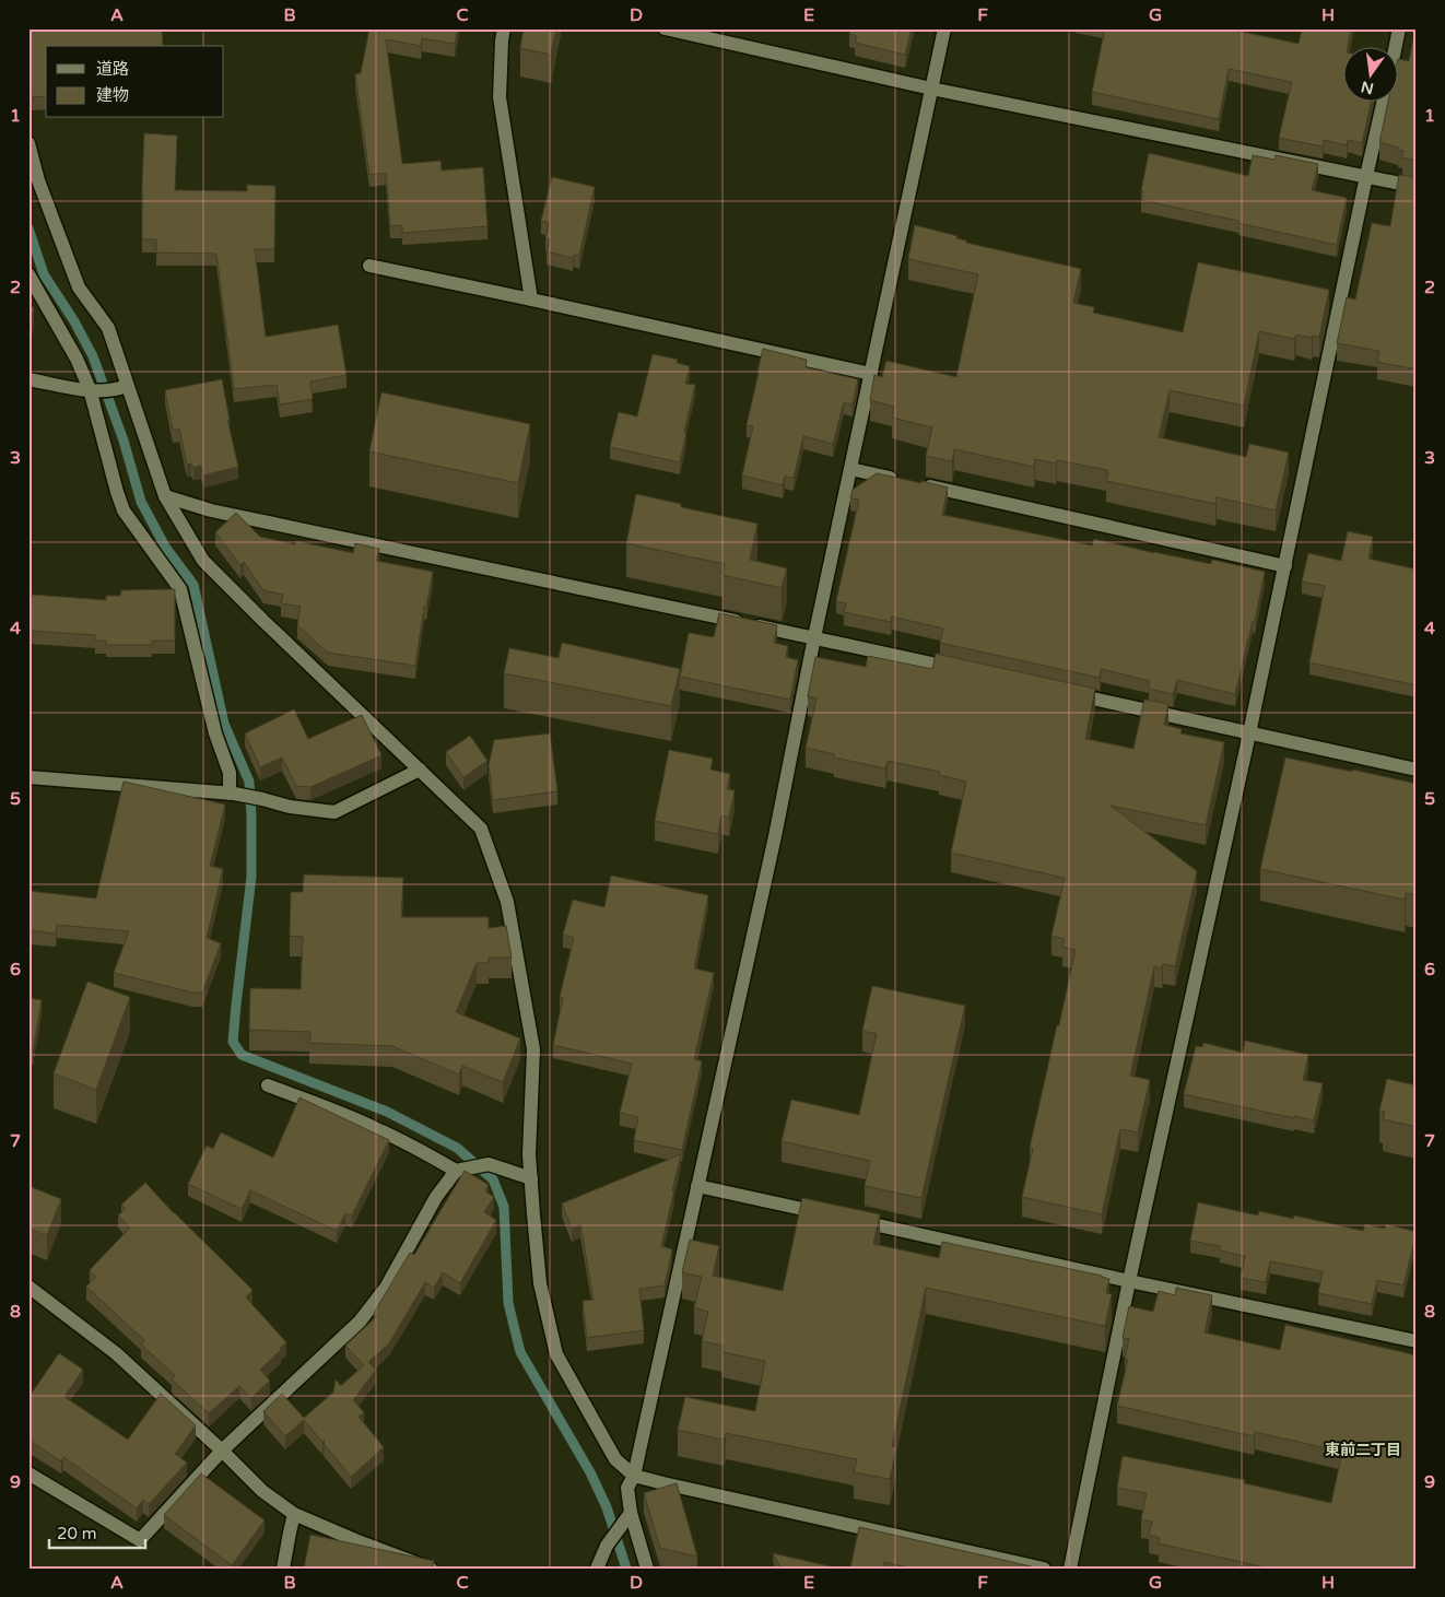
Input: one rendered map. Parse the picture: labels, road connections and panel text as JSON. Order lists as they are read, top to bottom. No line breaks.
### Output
{"districts":["東前二丁目"],"legend":["道路","建物"],"scale_bar":"20 m","north":"bottom","grid":{"columns":["A","B","C","D","E","F","G","H"],"rows":["1","2","3","4","5","6","7","8","9"]}}
